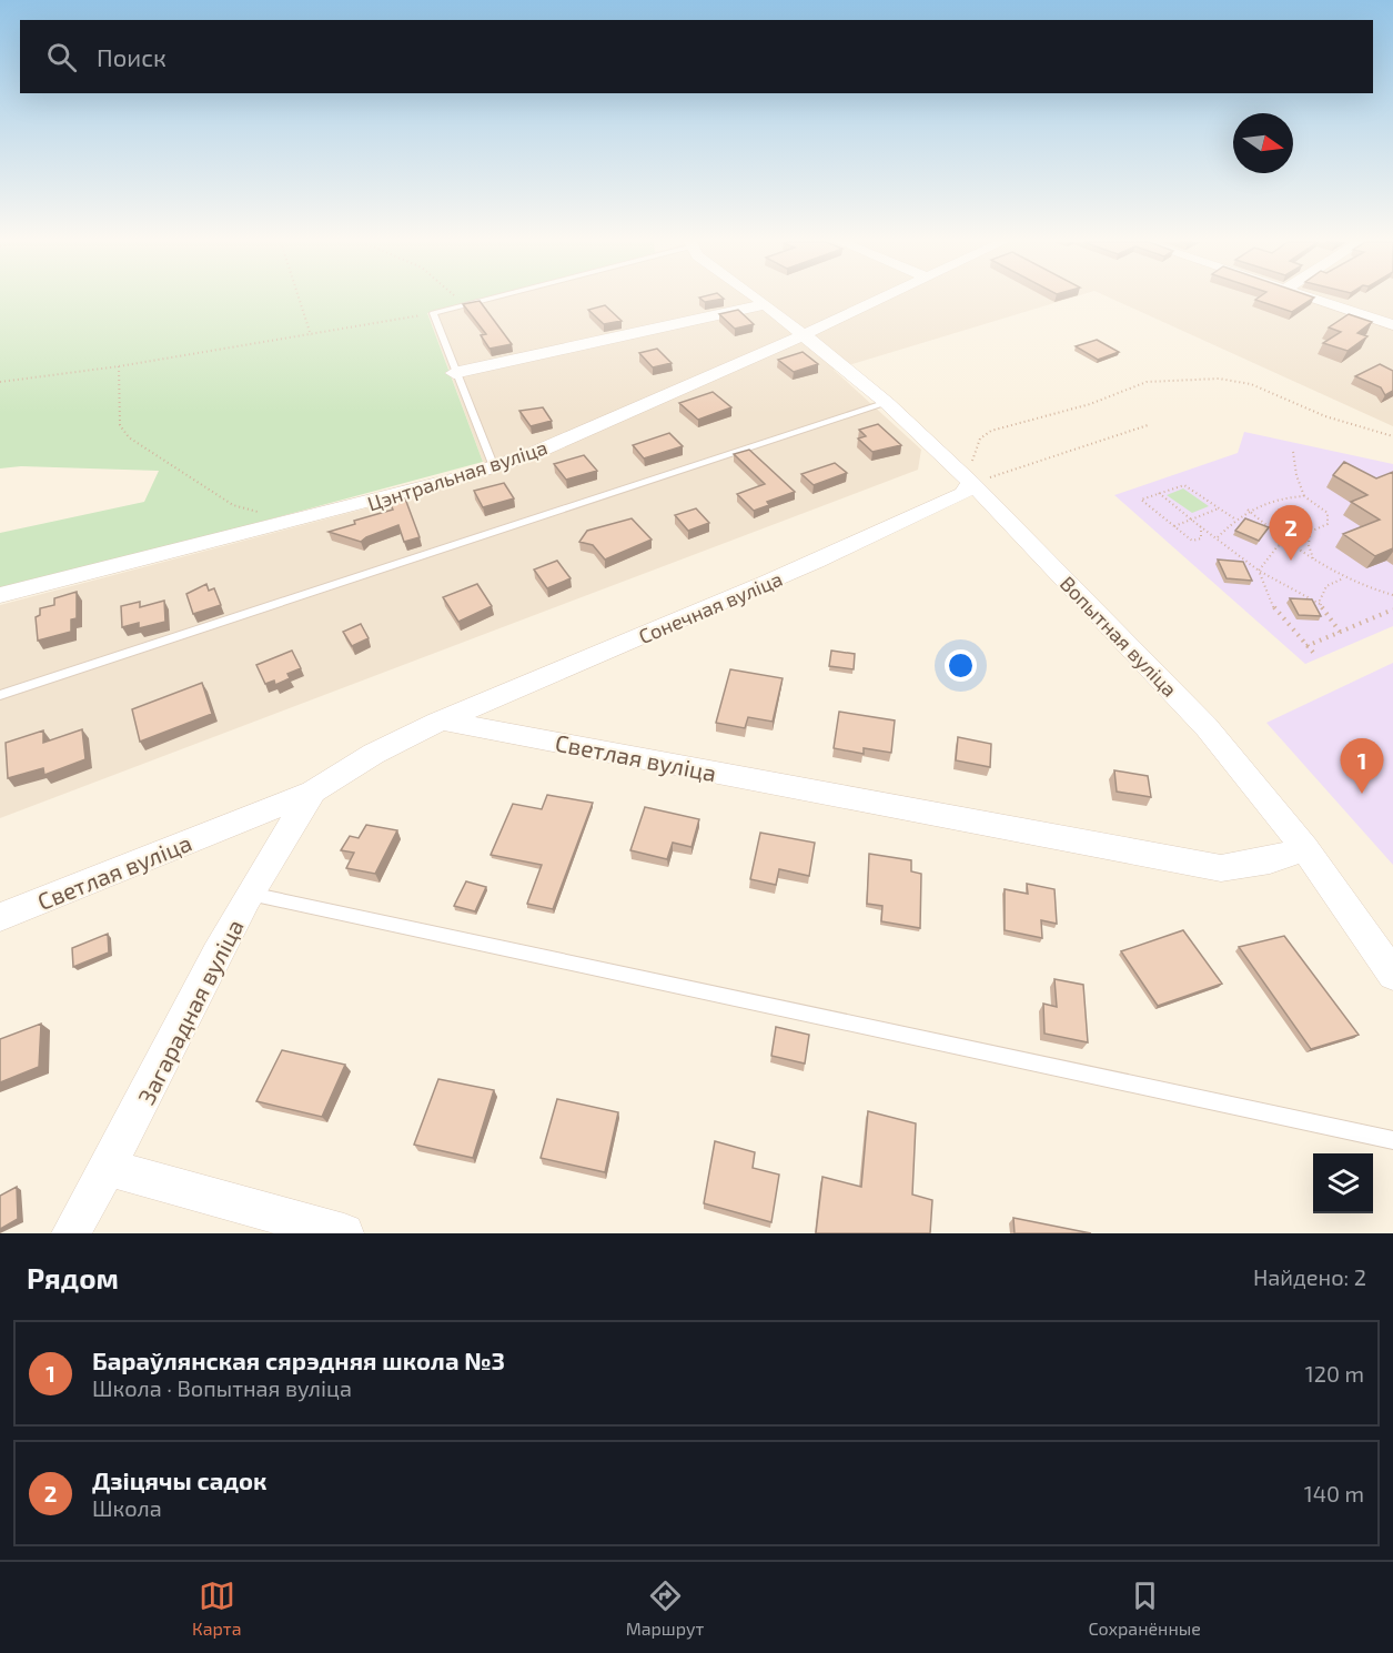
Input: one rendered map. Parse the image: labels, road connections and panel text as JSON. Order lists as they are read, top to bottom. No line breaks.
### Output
{"streets":{"street":["Цэнтральная вуліца","Сонечная вуліца","Вопытная вуліца","Светлая вуліца","Загарадная вуліца"]},"crossings":[["Цэнтральная вуліца","Вопытная вуліца"],["Сонечная вуліца","Вопытная вуліца"],["Сонечная вуліца","Светлая вуліца"],["Вопытная вуліца","Светлая вуліца"],["Светлая вуліца","Загарадная вуліца"]],"north":"right","page":{"search":"Поиск","pins":["2","1"],"heading":["Рядом","Найдено: 2"],"list":[{"mark":"1","name":"Бараўлянская сярэдняя школа №3","note":"Школа · Вопытная вуліца","value":"120 m"},{"mark":"2","name":"Дзіцячы садок","note":"Школа","value":"140 m"}],"nav":["Карта","Маршрут","Сохранённые"]}}
